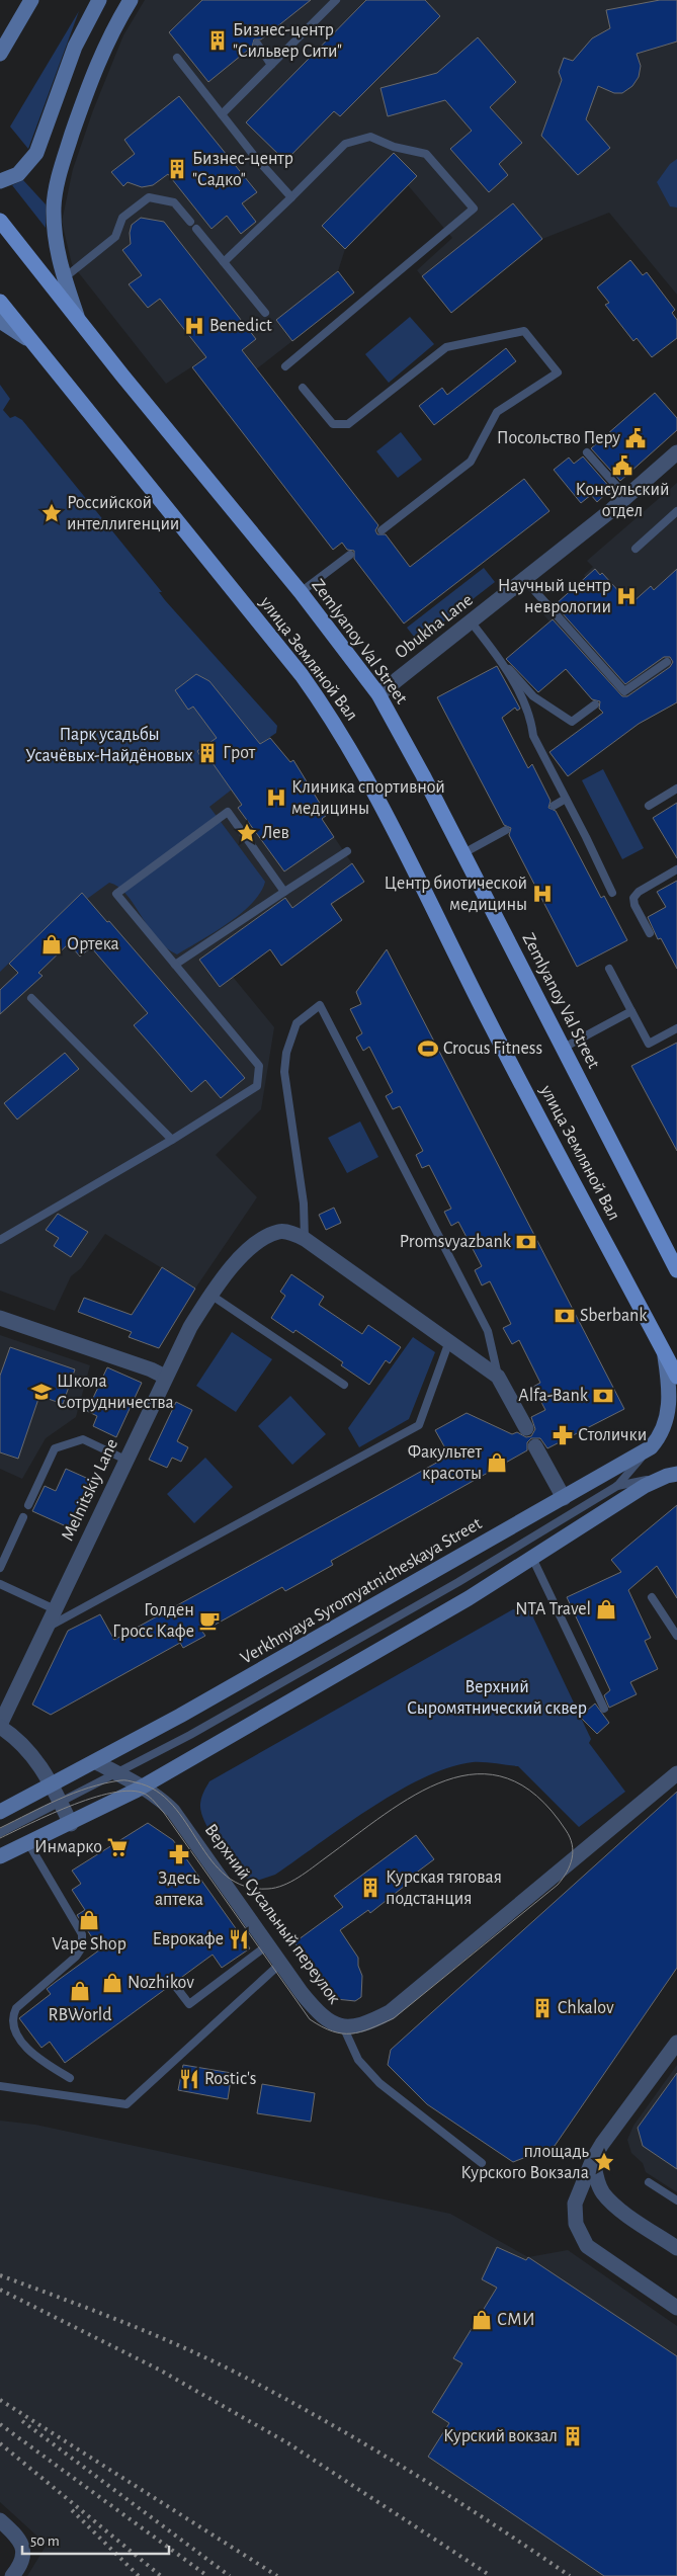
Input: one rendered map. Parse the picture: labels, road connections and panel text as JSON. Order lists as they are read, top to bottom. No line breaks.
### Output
{"streets":{"main road":["Zemlyanoy Val Street","улица Земляной Вал","Verkhnyaya Syromyatnicheskaya Street"],"street":["Obukha Lane","Melnitskiy Lane","Верхний Сусальный переулок"]},"crossings":[["Obukha Lane","Zemlyanoy Val Street"],["улица Земляной Вал","Verkhnyaya Syromyatnicheskaya Street"],["Verkhnyaya Syromyatnicheskaya Street","Верхний Сусальный переулок"]],"parks":["Парк усадьбы Усачёвых-Найдёновых","Верхний Сыромятнический сквер"],"places":{"building":["Бизнес-центр \"Сильвер Сити\"","Бизнес-центр \"Садко\"","Грот","Курская тяговая подстанция","Chkalov","Курский вокзал"],"hospital":["Benedict","Научный центр неврологии","Клиника спортивной медицины","Центр биотической медицины"],"public building":["Посольство Перу","Консульский отдел"],"place":["Российской интеллигенции","Лев","площадь Курского Вокзала"],"shop":["Ортека","Факультет красоты","NTA Travel","Vape Shop","Nozhikov","RBWorld","СМИ"],"sports":["Crocus Fitness"],"bank":["Promsvyazbank","Sberbank","Alfa-Bank"],"school or university":["Школа Сотрудничества"],"pharmacy":["Столички","Здесь аптека"],"cafe":["Голден Гросс Кафе"],"supermarket":["Инмарко"],"restaurant":["Еврокафе","Rostic's"]},"scale_bar":"50 m"}
